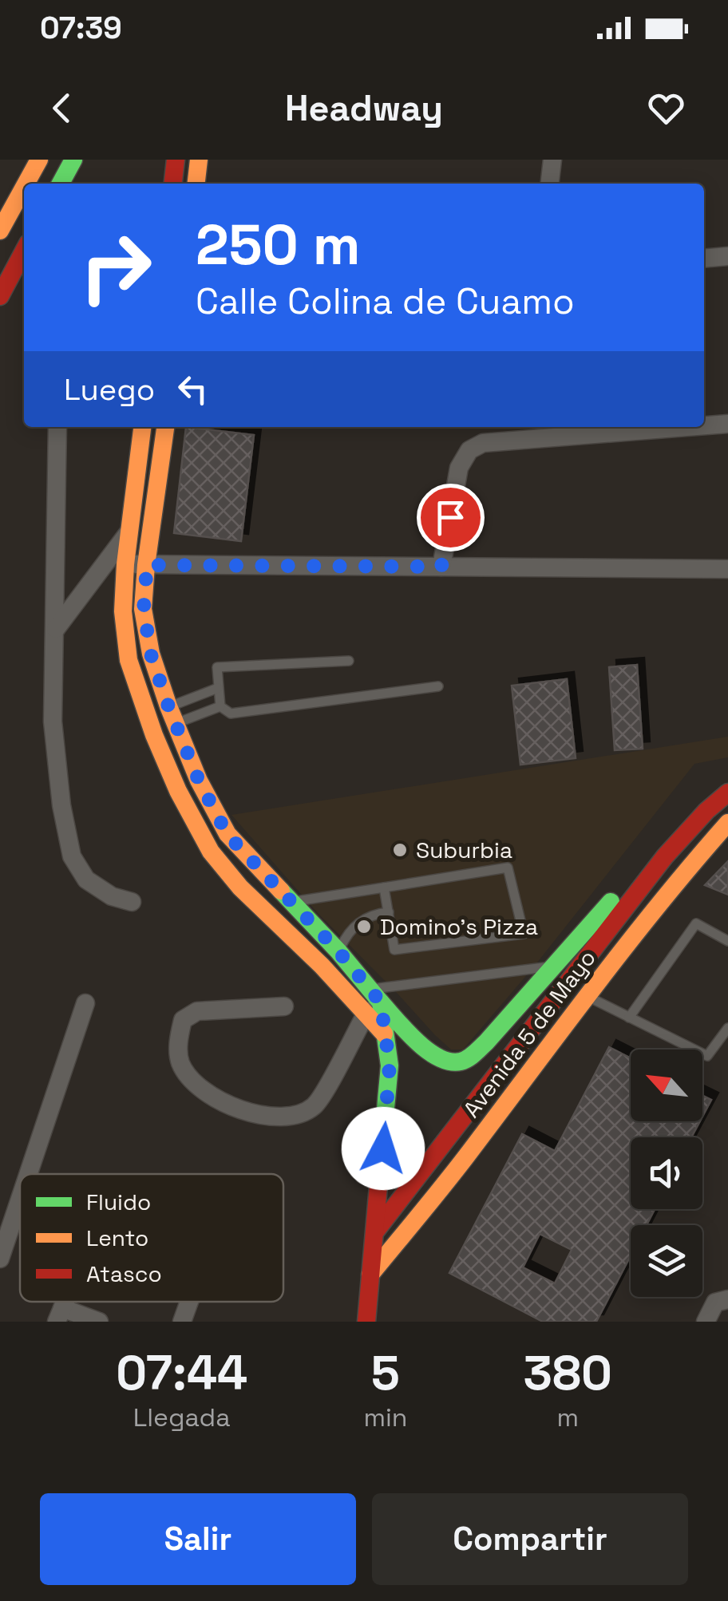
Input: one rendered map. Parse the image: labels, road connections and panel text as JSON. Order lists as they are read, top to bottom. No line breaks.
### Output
{"streets":{"main road":["Avenida 5 de Mayo"]},"places":["Suburbia","Domino's Pizza"],"legend":["Fluido","Lento","Atasco"],"north":"top left","page":{"status":"07:39","header":"Headway","turn":["250 m","Calle Colina de Cuamo"],"then":"Luego","eta":["07:44","Llegada","5","min","380","m"],"buttons":["Salir","Compartir"]}}
